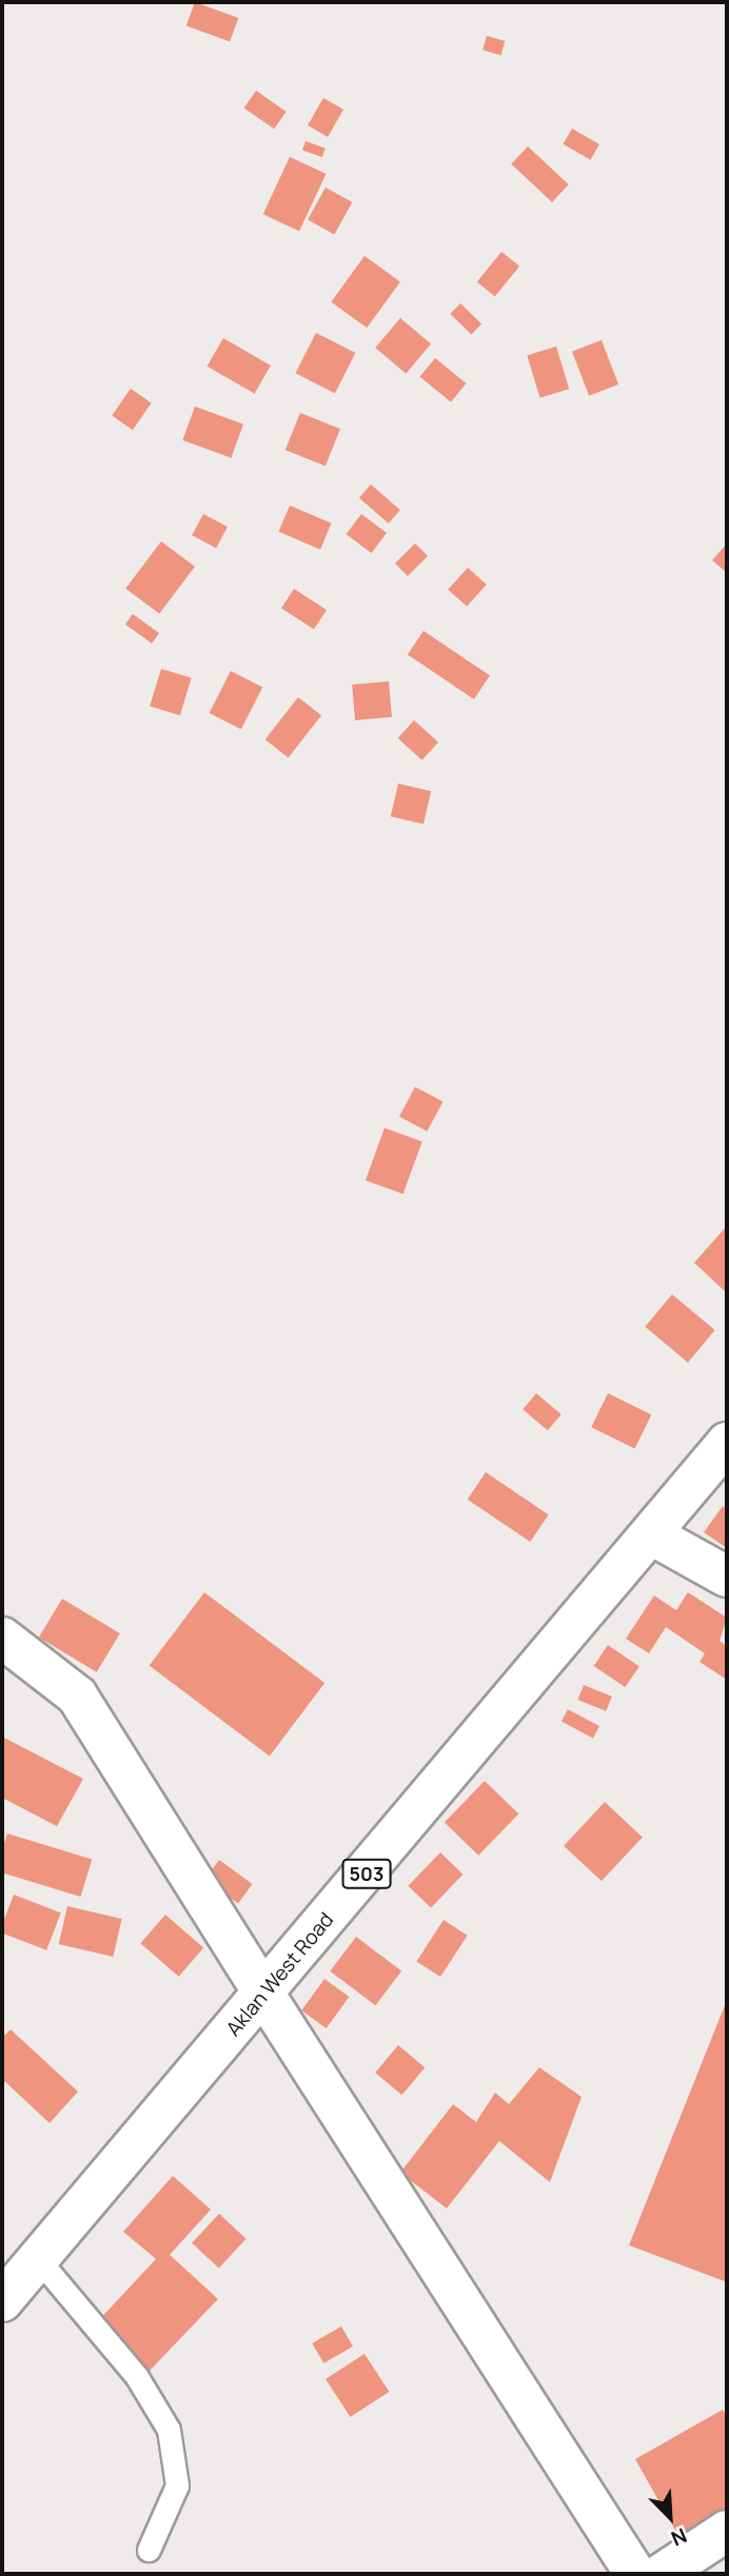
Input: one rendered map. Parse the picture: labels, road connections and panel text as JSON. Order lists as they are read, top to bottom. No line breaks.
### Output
{"streets":{"street":["503","Aklan West Road"]},"north":"bottom right"}
